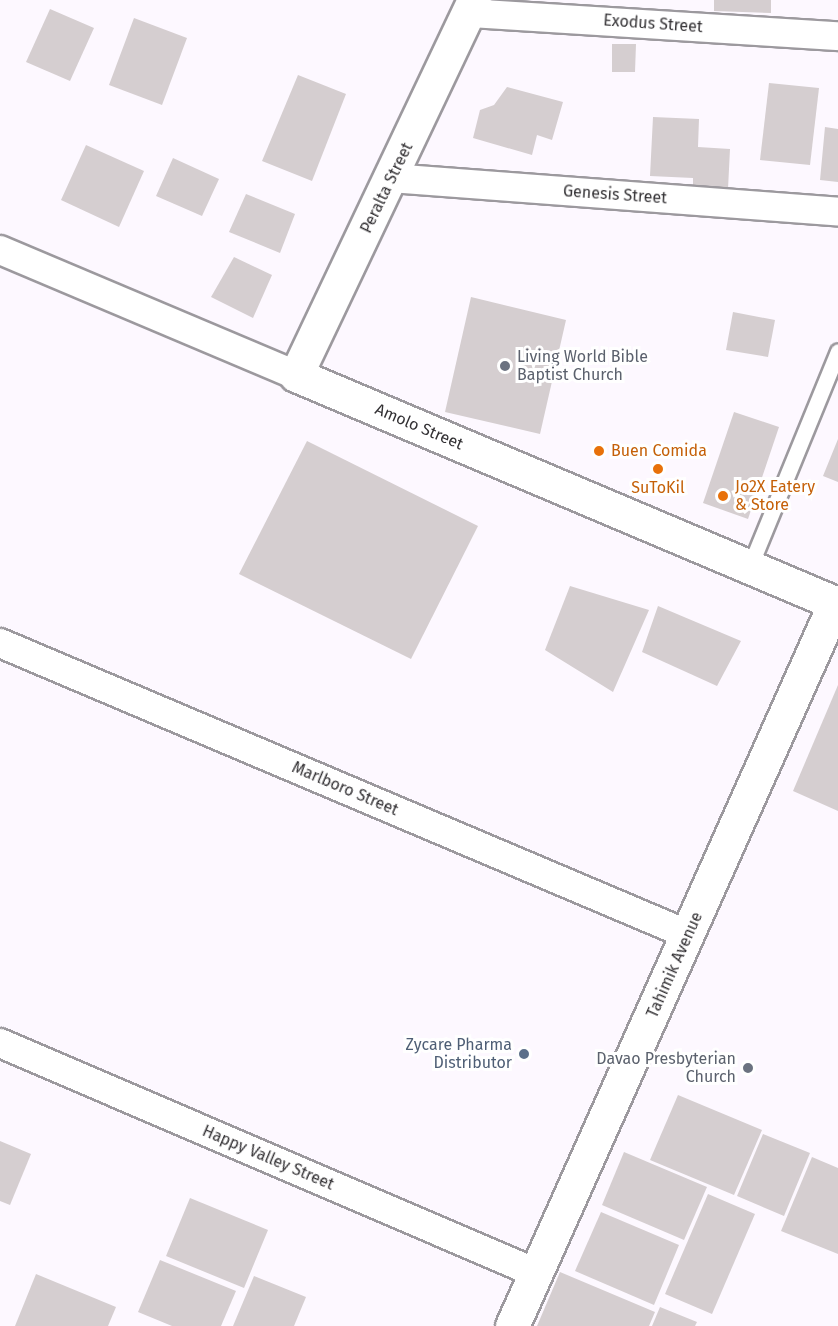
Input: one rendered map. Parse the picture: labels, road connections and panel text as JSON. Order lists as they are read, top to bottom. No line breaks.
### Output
{"streets":{"street":["Exodus Street","Peralta Street","Genesis Street","Amolo Street","Marlboro Street","Tahimik Avenue","Happy Valley Street"]},"crossings":[["Exodus Street","Peralta Street"],["Peralta Street","Genesis Street"],["Peralta Street","Amolo Street"],["Amolo Street","Tahimik Avenue"],["Marlboro Street","Tahimik Avenue"],["Tahimik Avenue","Happy Valley Street"]],"places":["Living World Bible Baptist Church","Buen Comida","SuToKil","Jo2X Eatery & Store","Zycare Pharma Distributor","Davao Presbyterian Church"]}
